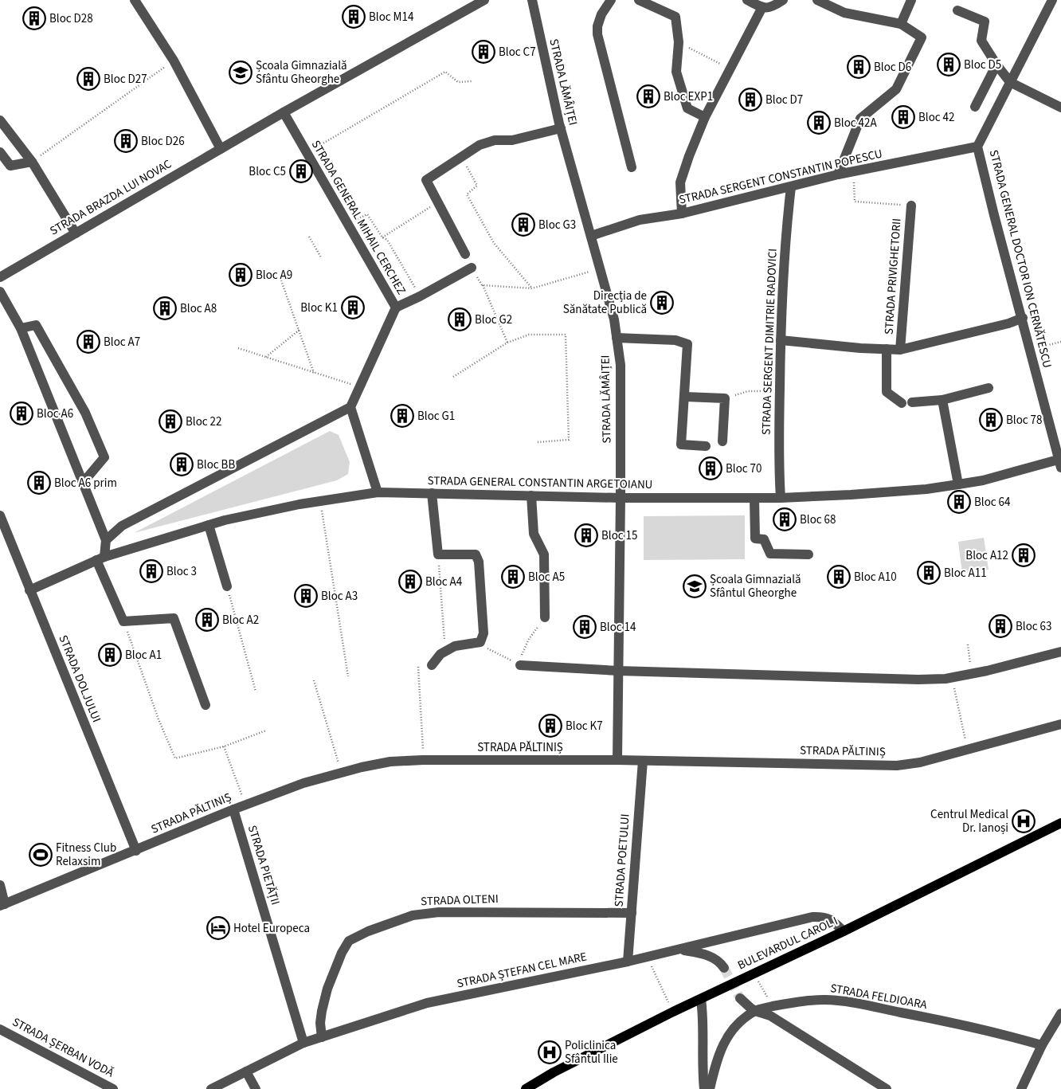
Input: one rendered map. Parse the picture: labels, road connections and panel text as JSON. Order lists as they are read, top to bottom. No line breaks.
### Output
{"streets":{"main road":["BULEVARDUL CAROL I"],"street":["STRADA LĂMÂIȚEI","STRADA SERGENT CONSTANTIN POPESCU","STRADA BRAZDA LUI NOVAC","STRADA GENERAL MIHAIL CERCHEZ","STRADA GENERAL DOCTOR ION CERNĂTESCU","STRADA PRIVIGHETORII","STRADA SERGENT DIMITRIE RADOVICI","STRADA GENERAL CONSTANTIN ARGETOIANU","STRADA DOLJULUI","STRADA PĂLTINIȘ","STRADA POETULUI","STRADA PIETĂȚII","STRADA OLTENI","STRADA ȘTEFAN CEL MARE","STRADA FELDIOARA","STRADA ȘERBAN VODĂ"]},"crossings":[["STRADA LĂMÂIȚEI","STRADA SERGENT CONSTANTIN POPESCU"],["STRADA LĂMÂIȚEI","STRADA GENERAL CONSTANTIN ARGETOIANU"],["STRADA LĂMÂIȚEI","STRADA PĂLTINIȘ"],["STRADA SERGENT CONSTANTIN POPESCU","STRADA GENERAL DOCTOR ION CERNĂTESCU"],["STRADA SERGENT CONSTANTIN POPESCU","STRADA SERGENT DIMITRIE RADOVICI"],["STRADA BRAZDA LUI NOVAC","STRADA GENERAL MIHAIL CERCHEZ"],["STRADA GENERAL DOCTOR ION CERNĂTESCU","STRADA PRIVIGHETORII"],["STRADA GENERAL DOCTOR ION CERNĂTESCU","STRADA GENERAL CONSTANTIN ARGETOIANU"],["STRADA PRIVIGHETORII","STRADA SERGENT DIMITRIE RADOVICI"],["STRADA SERGENT DIMITRIE RADOVICI","STRADA GENERAL CONSTANTIN ARGETOIANU"],["STRADA GENERAL CONSTANTIN ARGETOIANU","STRADA DOLJULUI"],["STRADA DOLJULUI","STRADA PĂLTINIȘ"],["STRADA PĂLTINIȘ","STRADA POETULUI"],["STRADA PĂLTINIȘ","STRADA PIETĂȚII"],["STRADA POETULUI","STRADA OLTENI"],["STRADA POETULUI","STRADA ȘTEFAN CEL MARE"],["STRADA PIETĂȚII","STRADA ȘTEFAN CEL MARE"],["STRADA OLTENI","STRADA ȘTEFAN CEL MARE"],["BULEVARDUL CAROL I","STRADA ȘTEFAN CEL MARE"]],"places":{"building":["Bloc M14","Bloc D28","Bloc C7","Bloc D5","Bloc D6","Bloc D27","Bloc EXP1","Bloc D7","Bloc 42","Bloc 42A","Bloc D26","Bloc C5","Bloc G3","Bloc A9","Direcția de Sănătate Publică","Bloc K1","Bloc A8","Bloc G2","Bloc A7","Bloc A6","Bloc G1","Bloc 78","Bloc 22","Bloc BB","Bloc 70","Bloc A6 prim","Bloc 64","Bloc 68","Bloc 15","Bloc A12","Bloc 3","Bloc A11","Bloc A5","Bloc A10","Bloc A4","Bloc A3","Bloc A2","Bloc 63","Bloc 14","Bloc A1","Bloc K7"],"school or university":["Școala Gimnazială Sfântu Gheorghe","Școala Gimnazială Sfântul Gheorghe"],"hospital":["Centrul Medical Dr. Ianoși","Policlinica Sfântul Ilie"],"sports":["Fitness Club Relaxsim"],"hotel":["Hotel Europeca"]}}
